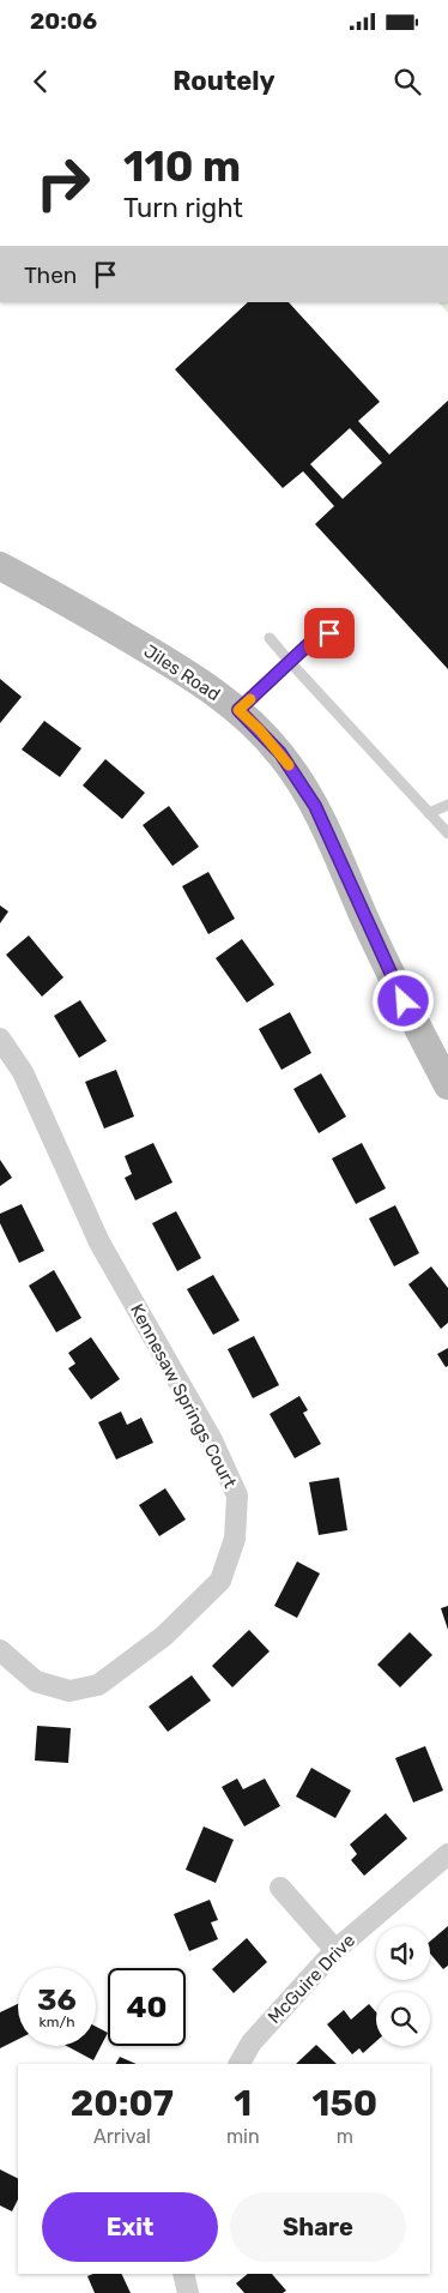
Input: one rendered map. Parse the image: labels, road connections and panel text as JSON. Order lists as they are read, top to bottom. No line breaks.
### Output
{"streets":{"street":["Jiles Road","Kennesaw Springs Court","McGuire Drive"]},"page":{"status":"20:06","header":"Routely","turn":["110 m","Turn right"],"then":"Then","speed":"36 km/h","limit":"40","eta":["20:07","Arrival","1","min","150","m"],"buttons":["Exit","Share"]}}
